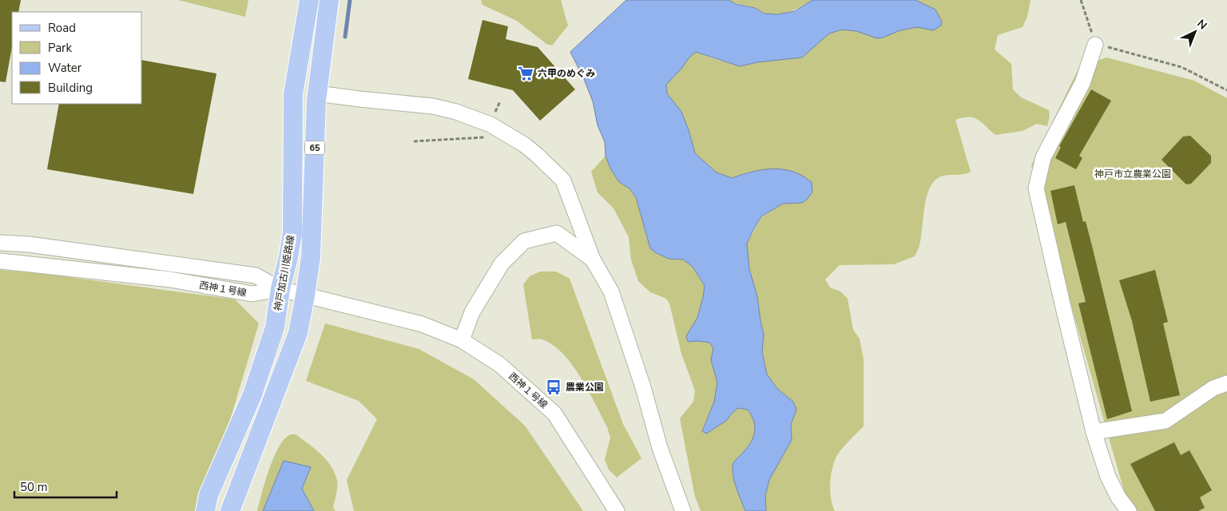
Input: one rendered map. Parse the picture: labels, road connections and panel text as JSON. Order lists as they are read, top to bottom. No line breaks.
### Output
{"streets":{"main road":["65","神戸加古川姫路線"],"street":["西神１号線"]},"crossings":[["神戸加古川姫路線","西神１号線"]],"parks":["神戸市立農業公園"],"places":{"supermarket":["六甲のめぐみ"],"bus stop":["農業公園"]},"legend":["Road","Park","Water","Building"],"scale_bar":"50 m","north":"top right"}
